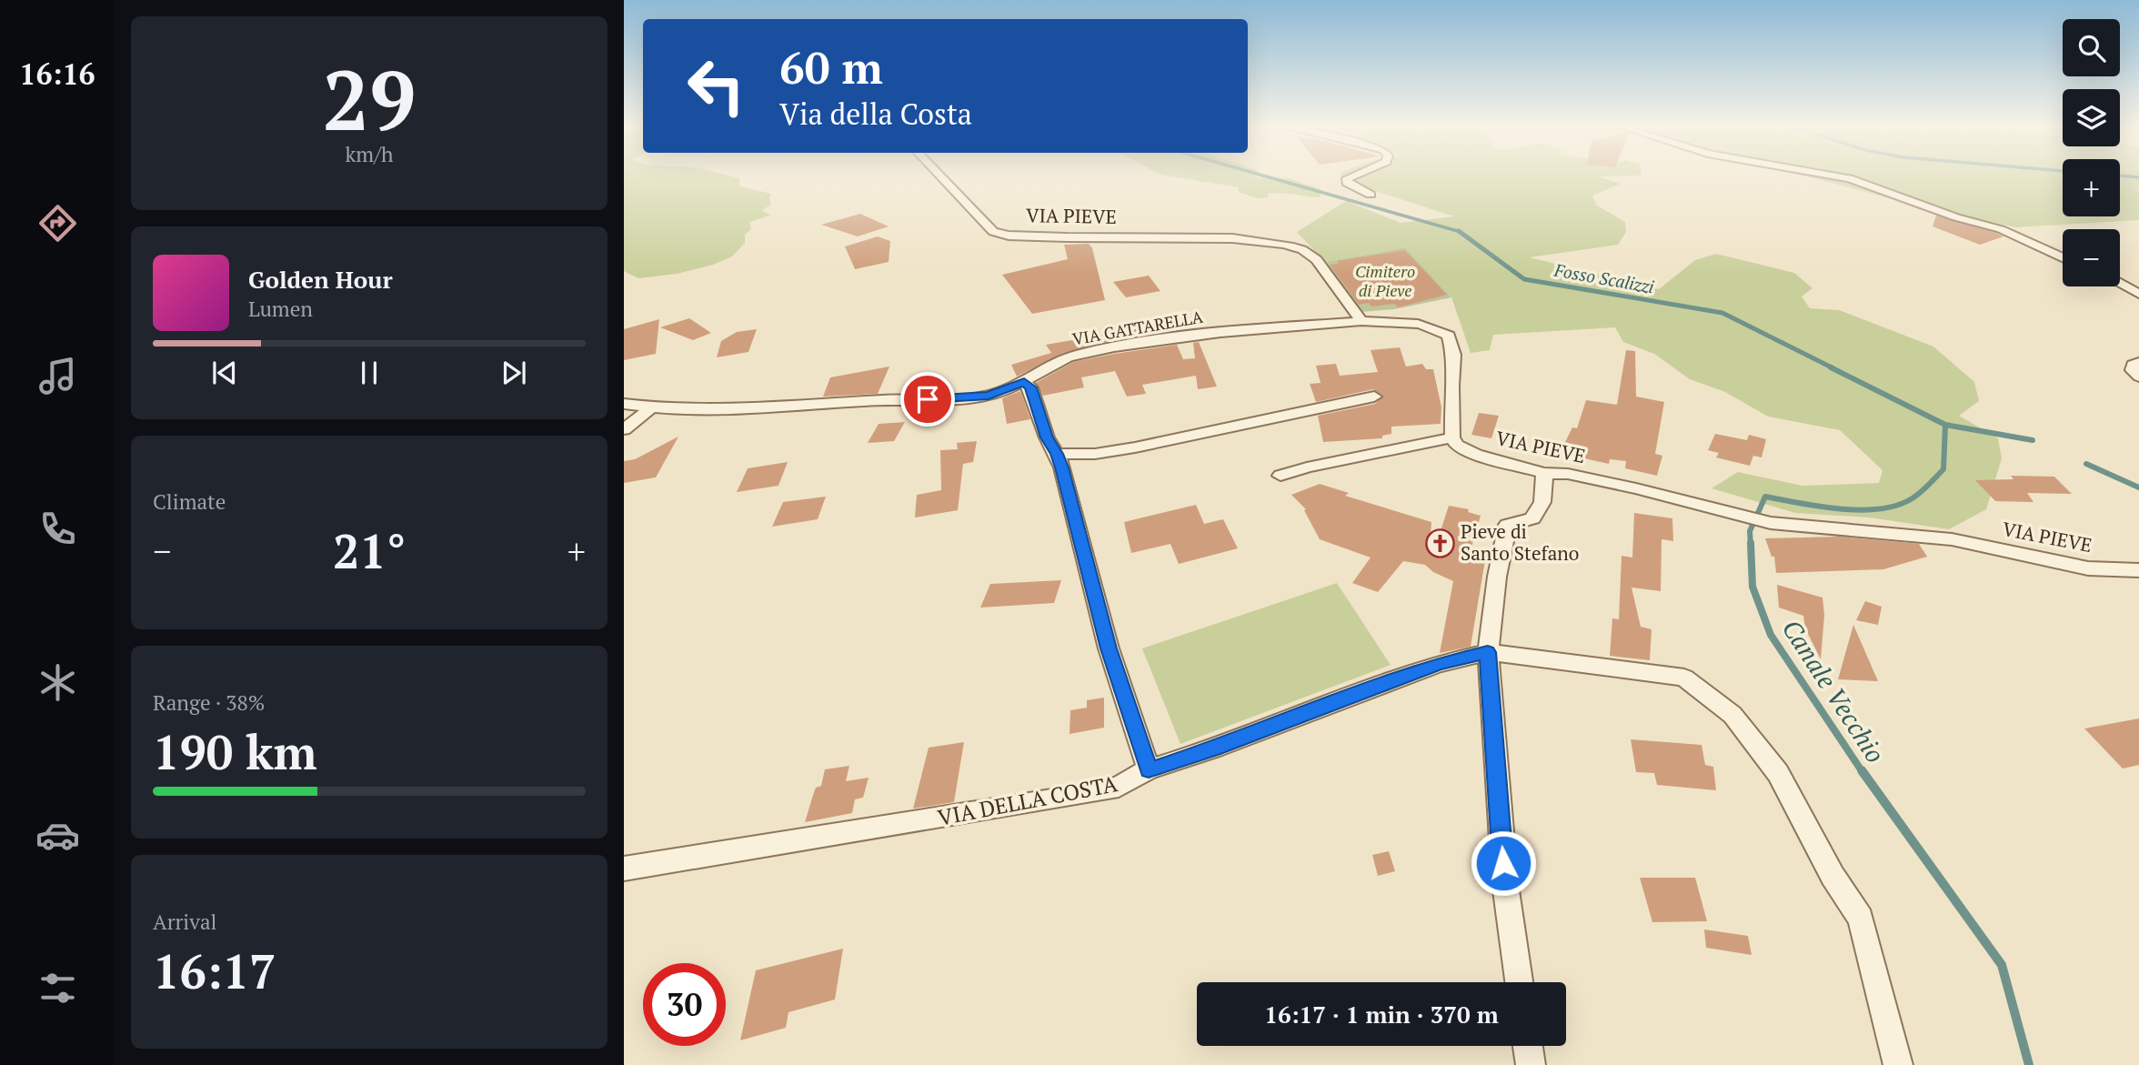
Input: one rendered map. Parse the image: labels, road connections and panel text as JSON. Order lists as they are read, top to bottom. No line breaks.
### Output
{"streets":{"street":["VIA PIEVE","VIA GATTARELLA","VIA DELLA COSTA"]},"crossings":[["VIA PIEVE","VIA GATTARELLA"]],"water":["Fosso Scalizzi","Canale Vecchio"],"parks":["Cimitero di Pieve"],"places":{"church":["Pieve di Santo Stefano"]},"page":{"tabs":"16:16","tile":[["29","km/h"],"Climate",["Range · 38%","190 km"],["Arrival","16:17"]],"map_buttons":["+","−"],"turn":["60 m","Via della Costa"],"song":["Golden Hour","Lumen"],"heat":["−","21°","+"],"limit":"30","trip":"16:17 · 1 min · 370 m"}}
